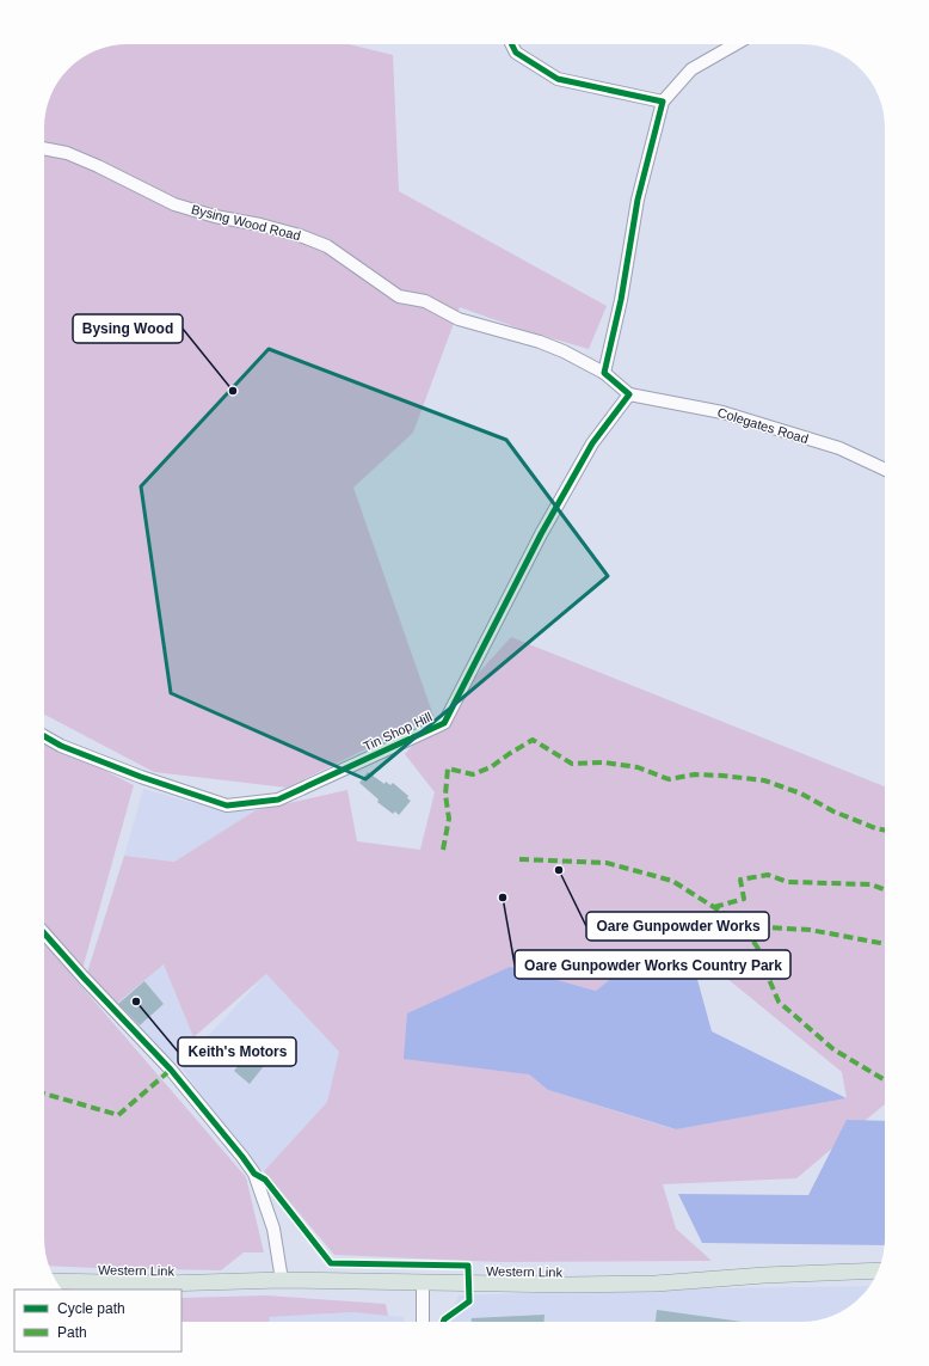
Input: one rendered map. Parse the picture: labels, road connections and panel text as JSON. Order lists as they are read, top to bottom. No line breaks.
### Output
{"streets":{"main road":["Western Link"],"street":["Bysing Wood Road","Colegates Road","Tin Shop Hill"]},"crossings":[["Bysing Wood Road","Colegates Road"],["Bysing Wood Road","Tin Shop Hill"],["Colegates Road","Tin Shop Hill"]],"places":["Bysing Wood","Oare Gunpowder Works","Oare Gunpowder Works Country Park","Keith's Motors"],"legend":["Cycle path","Path"]}
